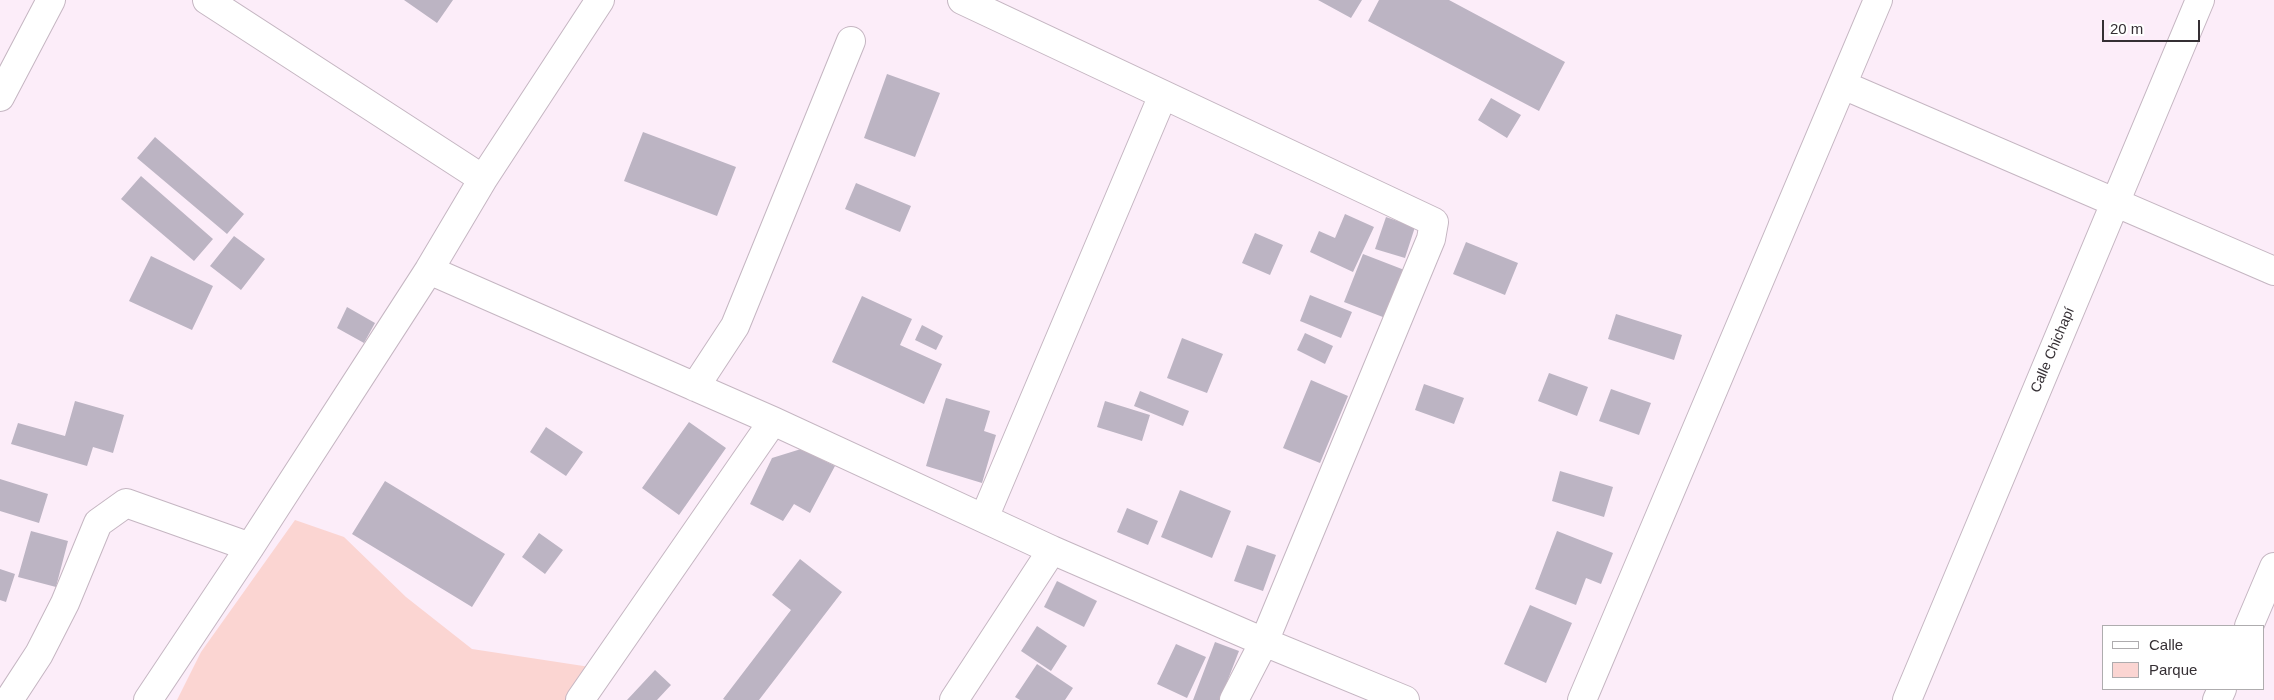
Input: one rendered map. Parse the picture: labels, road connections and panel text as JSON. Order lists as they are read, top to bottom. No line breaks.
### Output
{"streets":{"street":["Calle Chichapí"]},"legend":["Calle","Parque"],"scale_bar":"20 m"}
